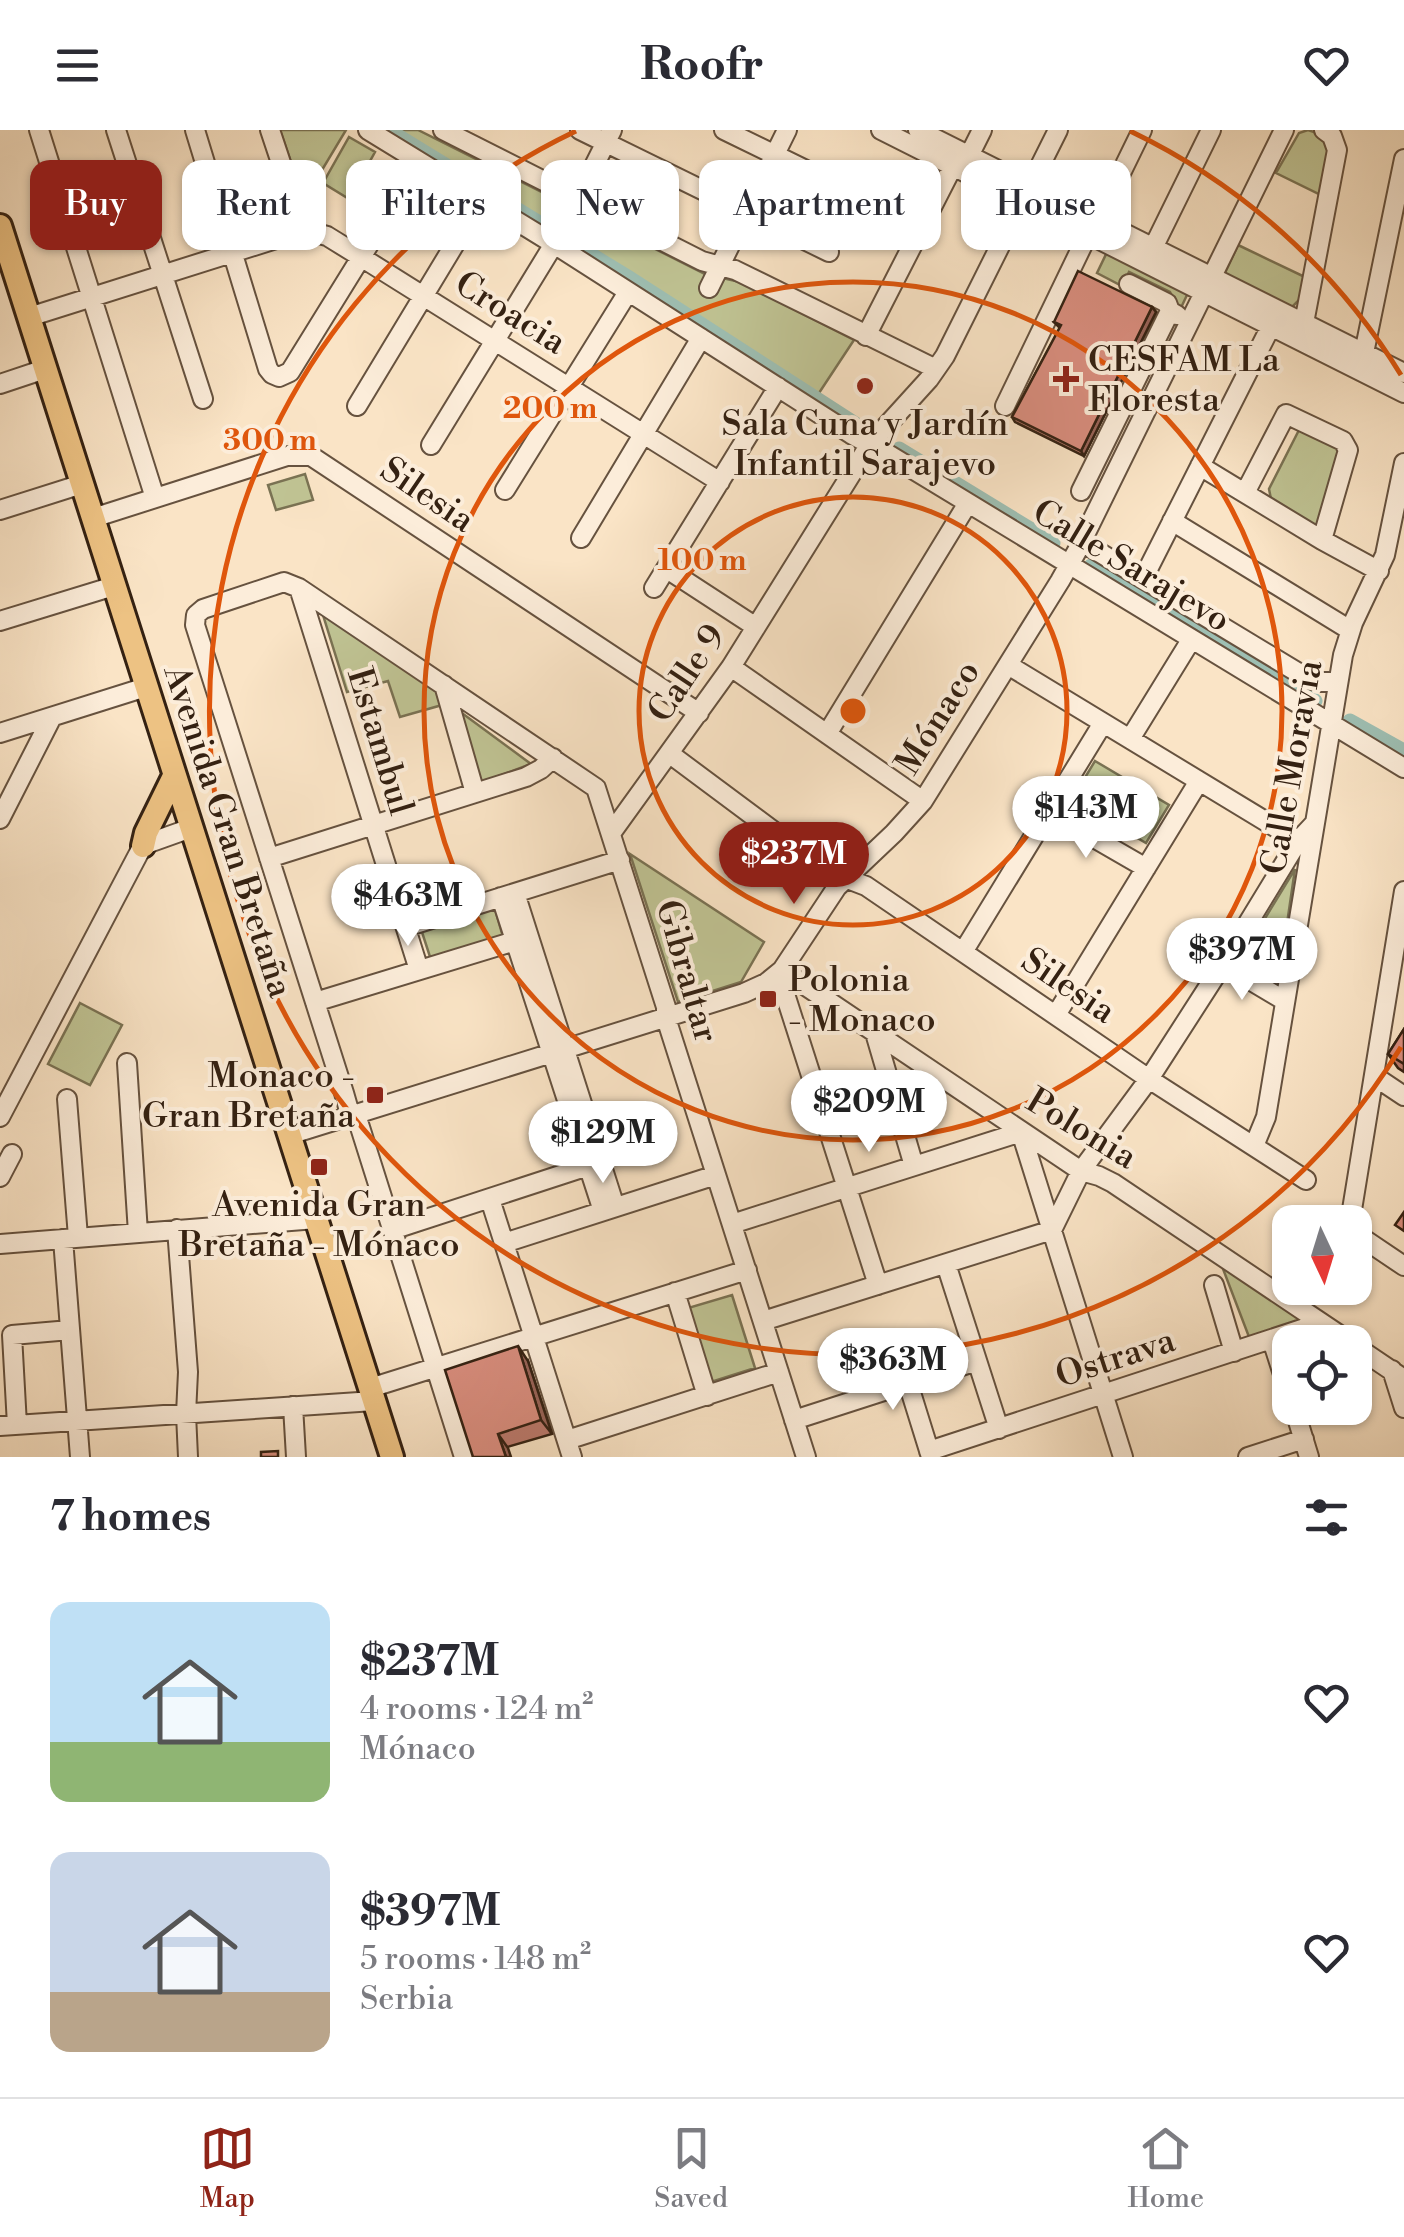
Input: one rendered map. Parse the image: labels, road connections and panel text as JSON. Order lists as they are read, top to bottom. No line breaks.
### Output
{"streets":{"main road":["Avenida Gran Bretaña"],"street":["Croacia","Silesia","Calle Sarajevo","Calle 9","Mónaco","Estambul","Calle Moravia","Gibraltar","Polonia","Ostrava"]},"crossings":[["Silesia","Calle 9"],["Silesia","Mónaco"],["Silesia","Calle Moravia"],["Silesia","Avenida Gran Bretaña"],["Calle Sarajevo","Calle 9"],["Calle Sarajevo","Mónaco"],["Calle Sarajevo","Calle Moravia"],["Calle 9","Gibraltar"],["Mónaco","Avenida Gran Bretaña"],["Mónaco","Gibraltar"],["Mónaco","Polonia"],["Polonia","Ostrava"]],"places":{"health":["CESFAM La Floresta"],"other":["Sala Cuna y Jardín Infantil Sarajevo"],"transit":["Polonia - Monaco","Monaco - Gran Bretaña","Avenida Gran Bretaña - Mónaco"]},"north":"bottom","page":{"header":"Roofr","chip":["Buy","Rent","Filters","New","Apartment","House"],"price":["$143M","$237M","$463M","$397M","$209M","$129M","$363M"],"heading":"7 homes","list":[{"name":"$237M","note":"4 rooms · 124 m² · Mónaco"},{"name":"$397M","note":"5 rooms · 148 m² · Serbia"}],"tabs":["Map","Saved","Home"]},"rings":["200 m","300 m","100 m"]}
